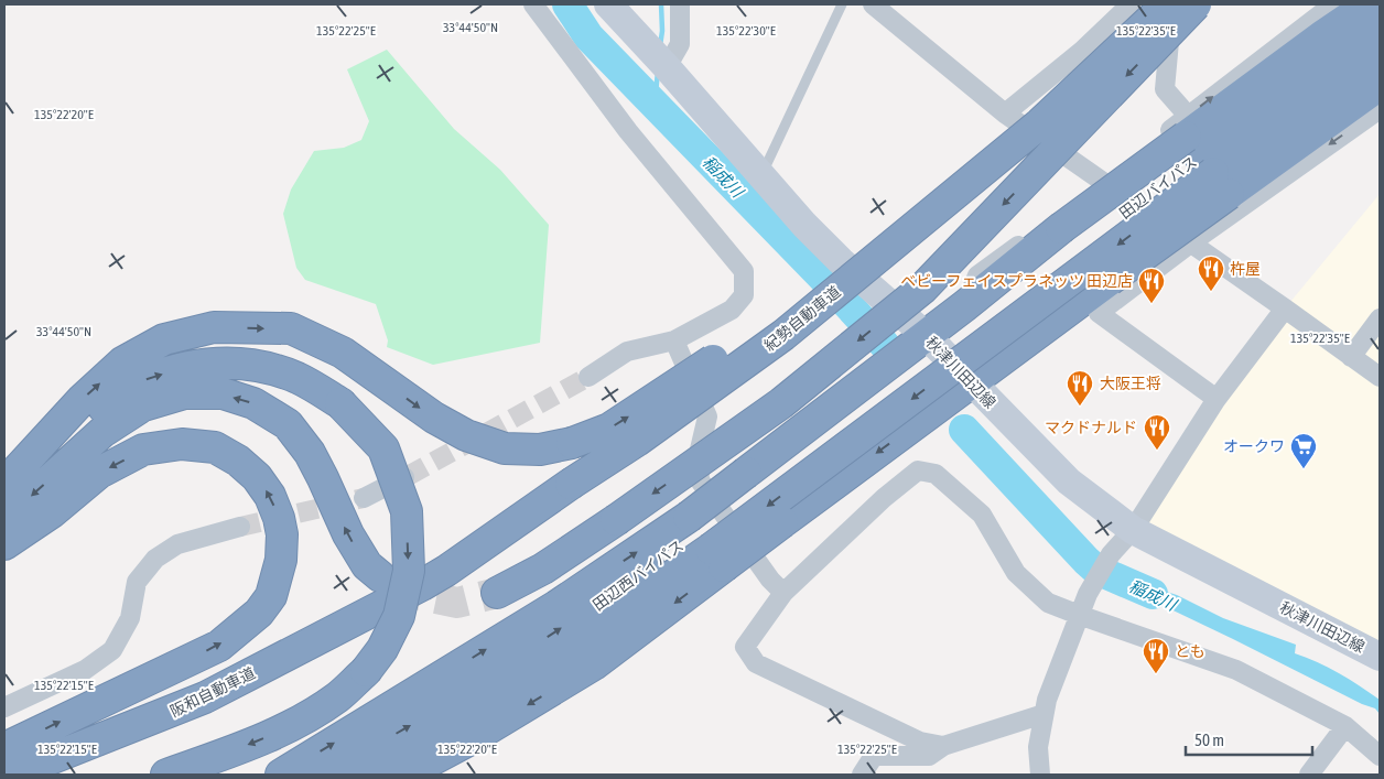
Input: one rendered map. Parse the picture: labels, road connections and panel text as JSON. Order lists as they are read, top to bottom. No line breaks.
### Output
{"streets":{"highway":["田辺バイパス","紀勢自動車道","田辺西バイパス","阪和自動車道"],"main road":["秋津川田辺線"]},"crossings":[["田辺バイパス","秋津川田辺線"],["田辺バイパス","田辺西バイパス"],["紀勢自動車道","阪和自動車道"],["秋津川田辺線","田辺西バイパス"]],"water":["稲成川"],"places":{"restaurant":["杵屋","ベビーフェイスプラネッツ 田辺店","大阪王将","マクドナルド","とも"],"supermarket":["オークワ"]},"scale_bar":"50 m","coordinates":["33°44'50\"N","135°22'25\"E","135°22'30\"E","135°22'35\"E","135°22'20\"E","135°22'15\"E"]}
